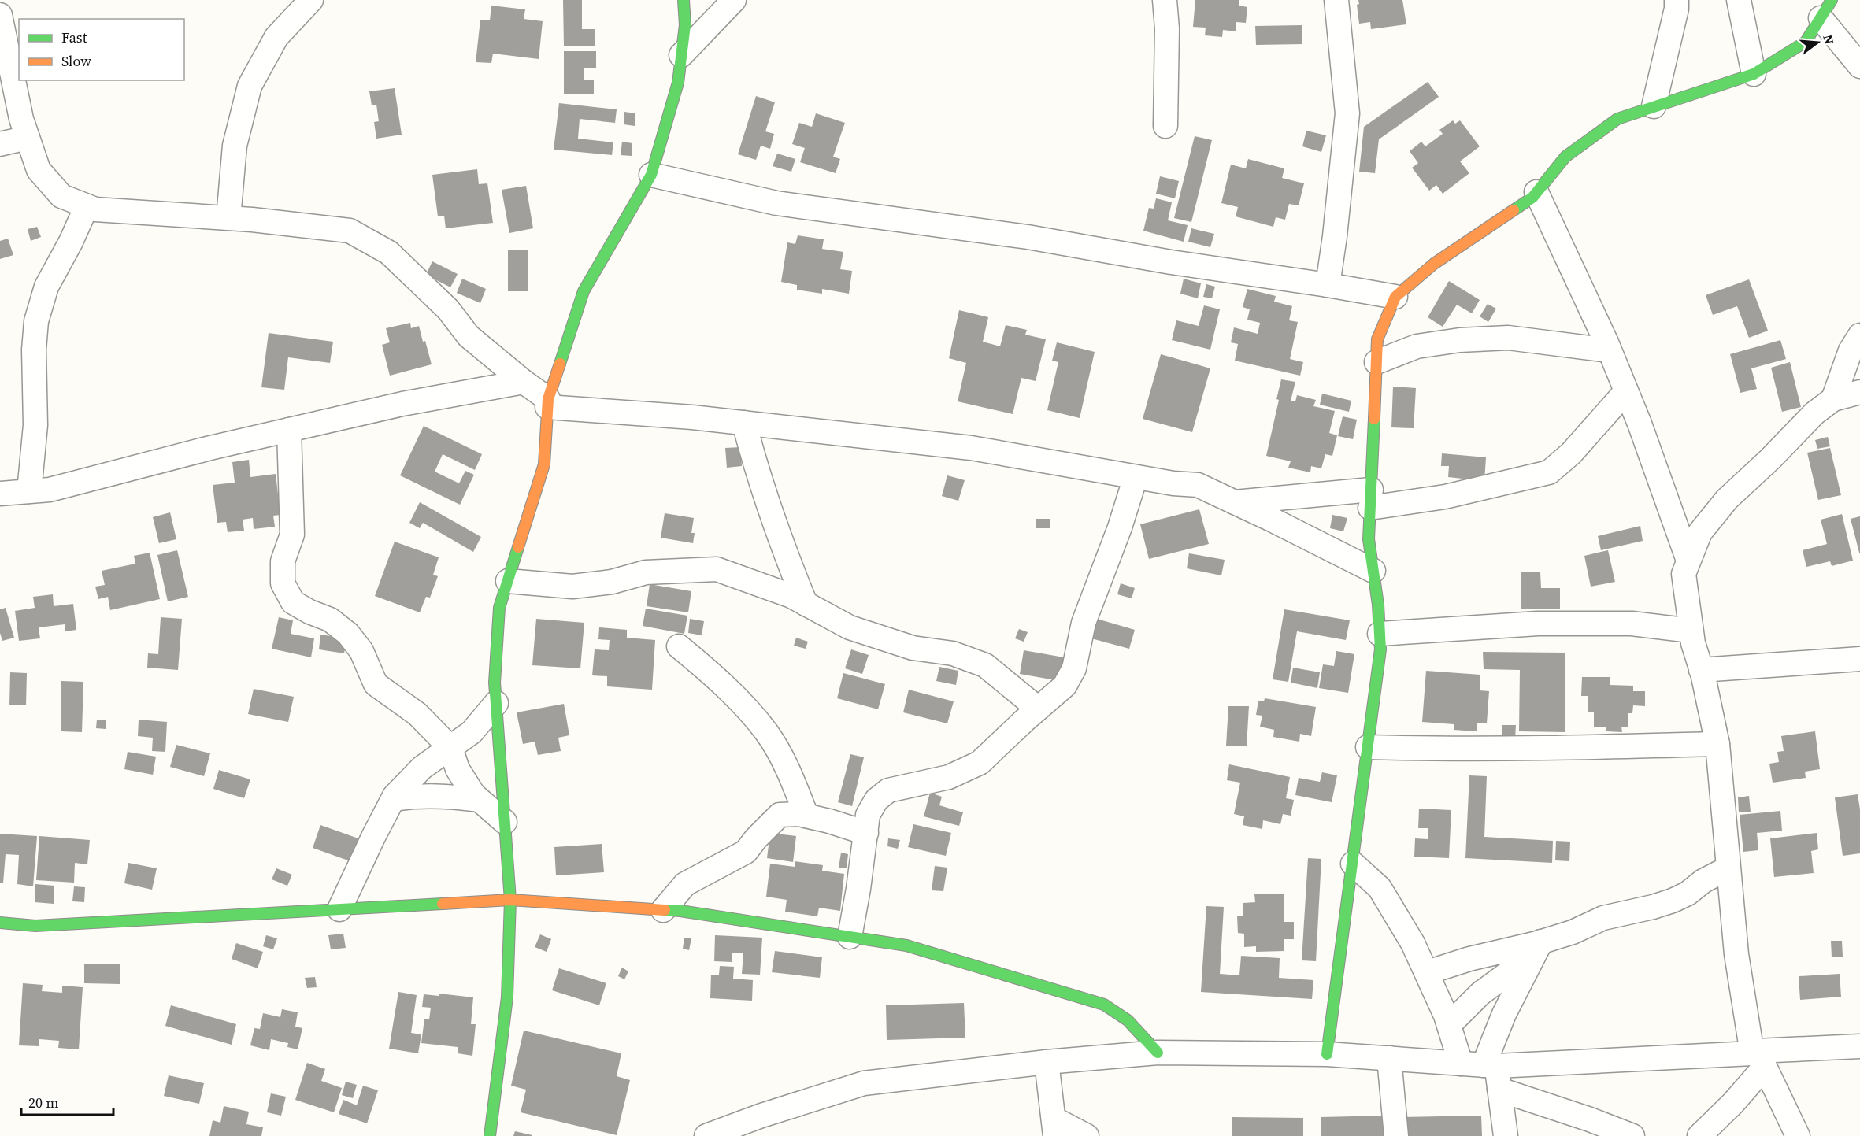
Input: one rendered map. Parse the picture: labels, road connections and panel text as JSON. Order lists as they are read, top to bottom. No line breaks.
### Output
{"legend":["Fast","Slow"],"scale_bar":"20 m","north":"right"}
